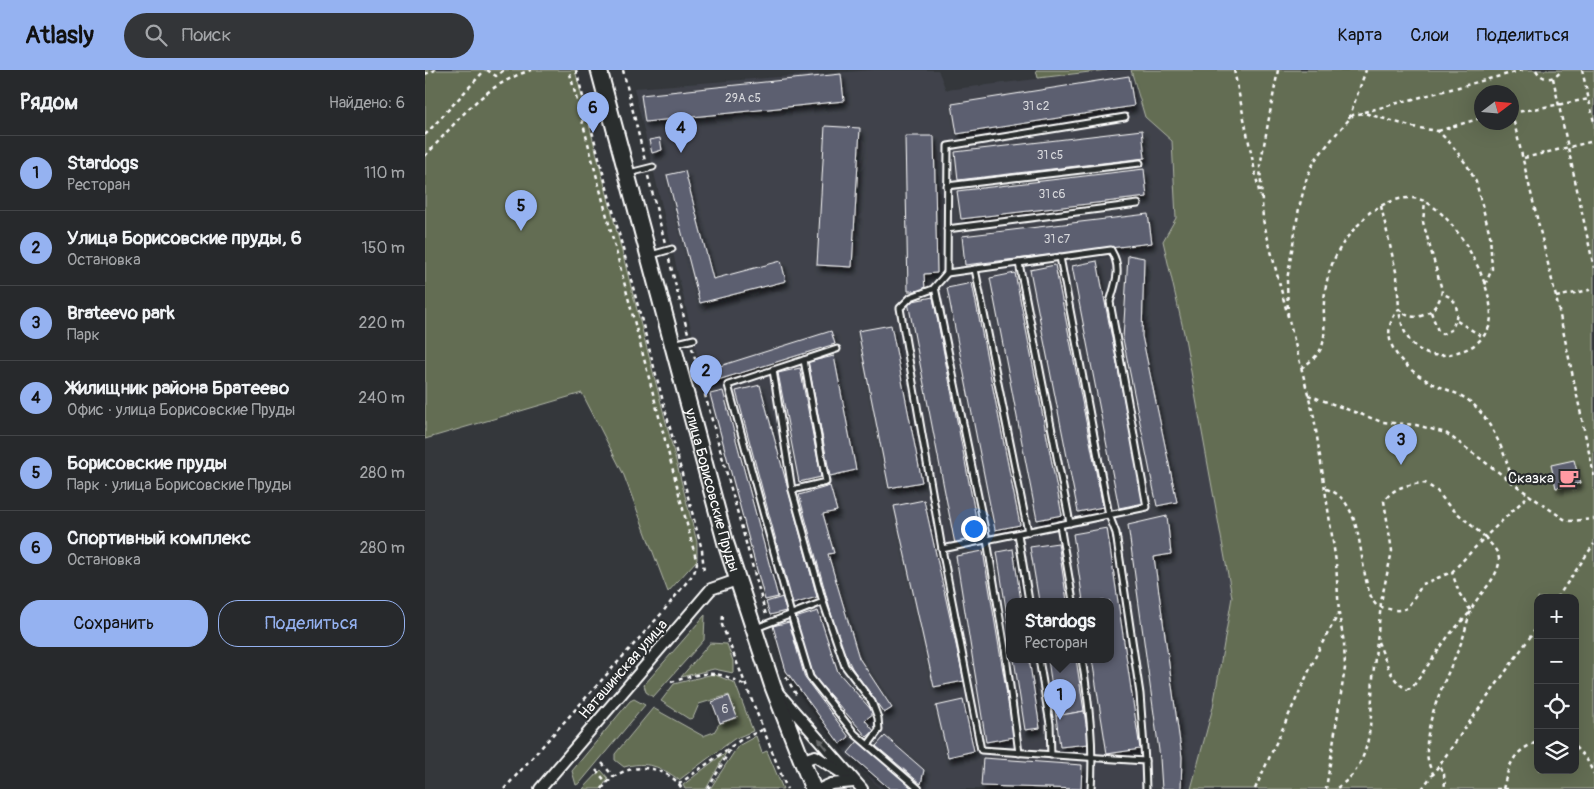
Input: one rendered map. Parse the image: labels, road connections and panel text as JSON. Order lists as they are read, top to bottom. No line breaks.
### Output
{"streets":{"main road":["улица Борисовские Пруды"],"street":["Наташинская улица"]},"crossings":[["улица Борисовские Пруды","Наташинская улица"]],"places":{"cafe":["Сказка"]},"house_numbers":["29А с5","31 с2","31 с5","31 с6","31 с7","6"],"north":"right","page":{"header":"Atlasly","search":"Поиск","nav":["Карта","Слои","Поделиться"],"heading":["Рядом","Найдено: 6"],"pins":["6","4","5","2","3","1"],"list":[{"mark":"1","name":"Stardogs","note":"Ресторан","value":"110 m"},{"mark":"2","name":"Улица Борисовские пруды, 6","note":"Остановка","value":"150 m"},{"mark":"3","name":"Brateevo park","note":"Парк","value":"220 m"},{"mark":"4","name":"Жилищник района Братеево","note":"Офис · улица Борисовские Пруды","value":"240 m"},{"mark":"5","name":"Борисовские пруды","note":"Парк · улица Борисовские Пруды","value":"280 m"},{"mark":"6","name":"Спортивный комплекс","note":"Остановка","value":"280 m"}],"buttons":["Сохранить","Поделиться"],"map_buttons":["+","−"],"popup":["Stardogs","Ресторан"]}}
